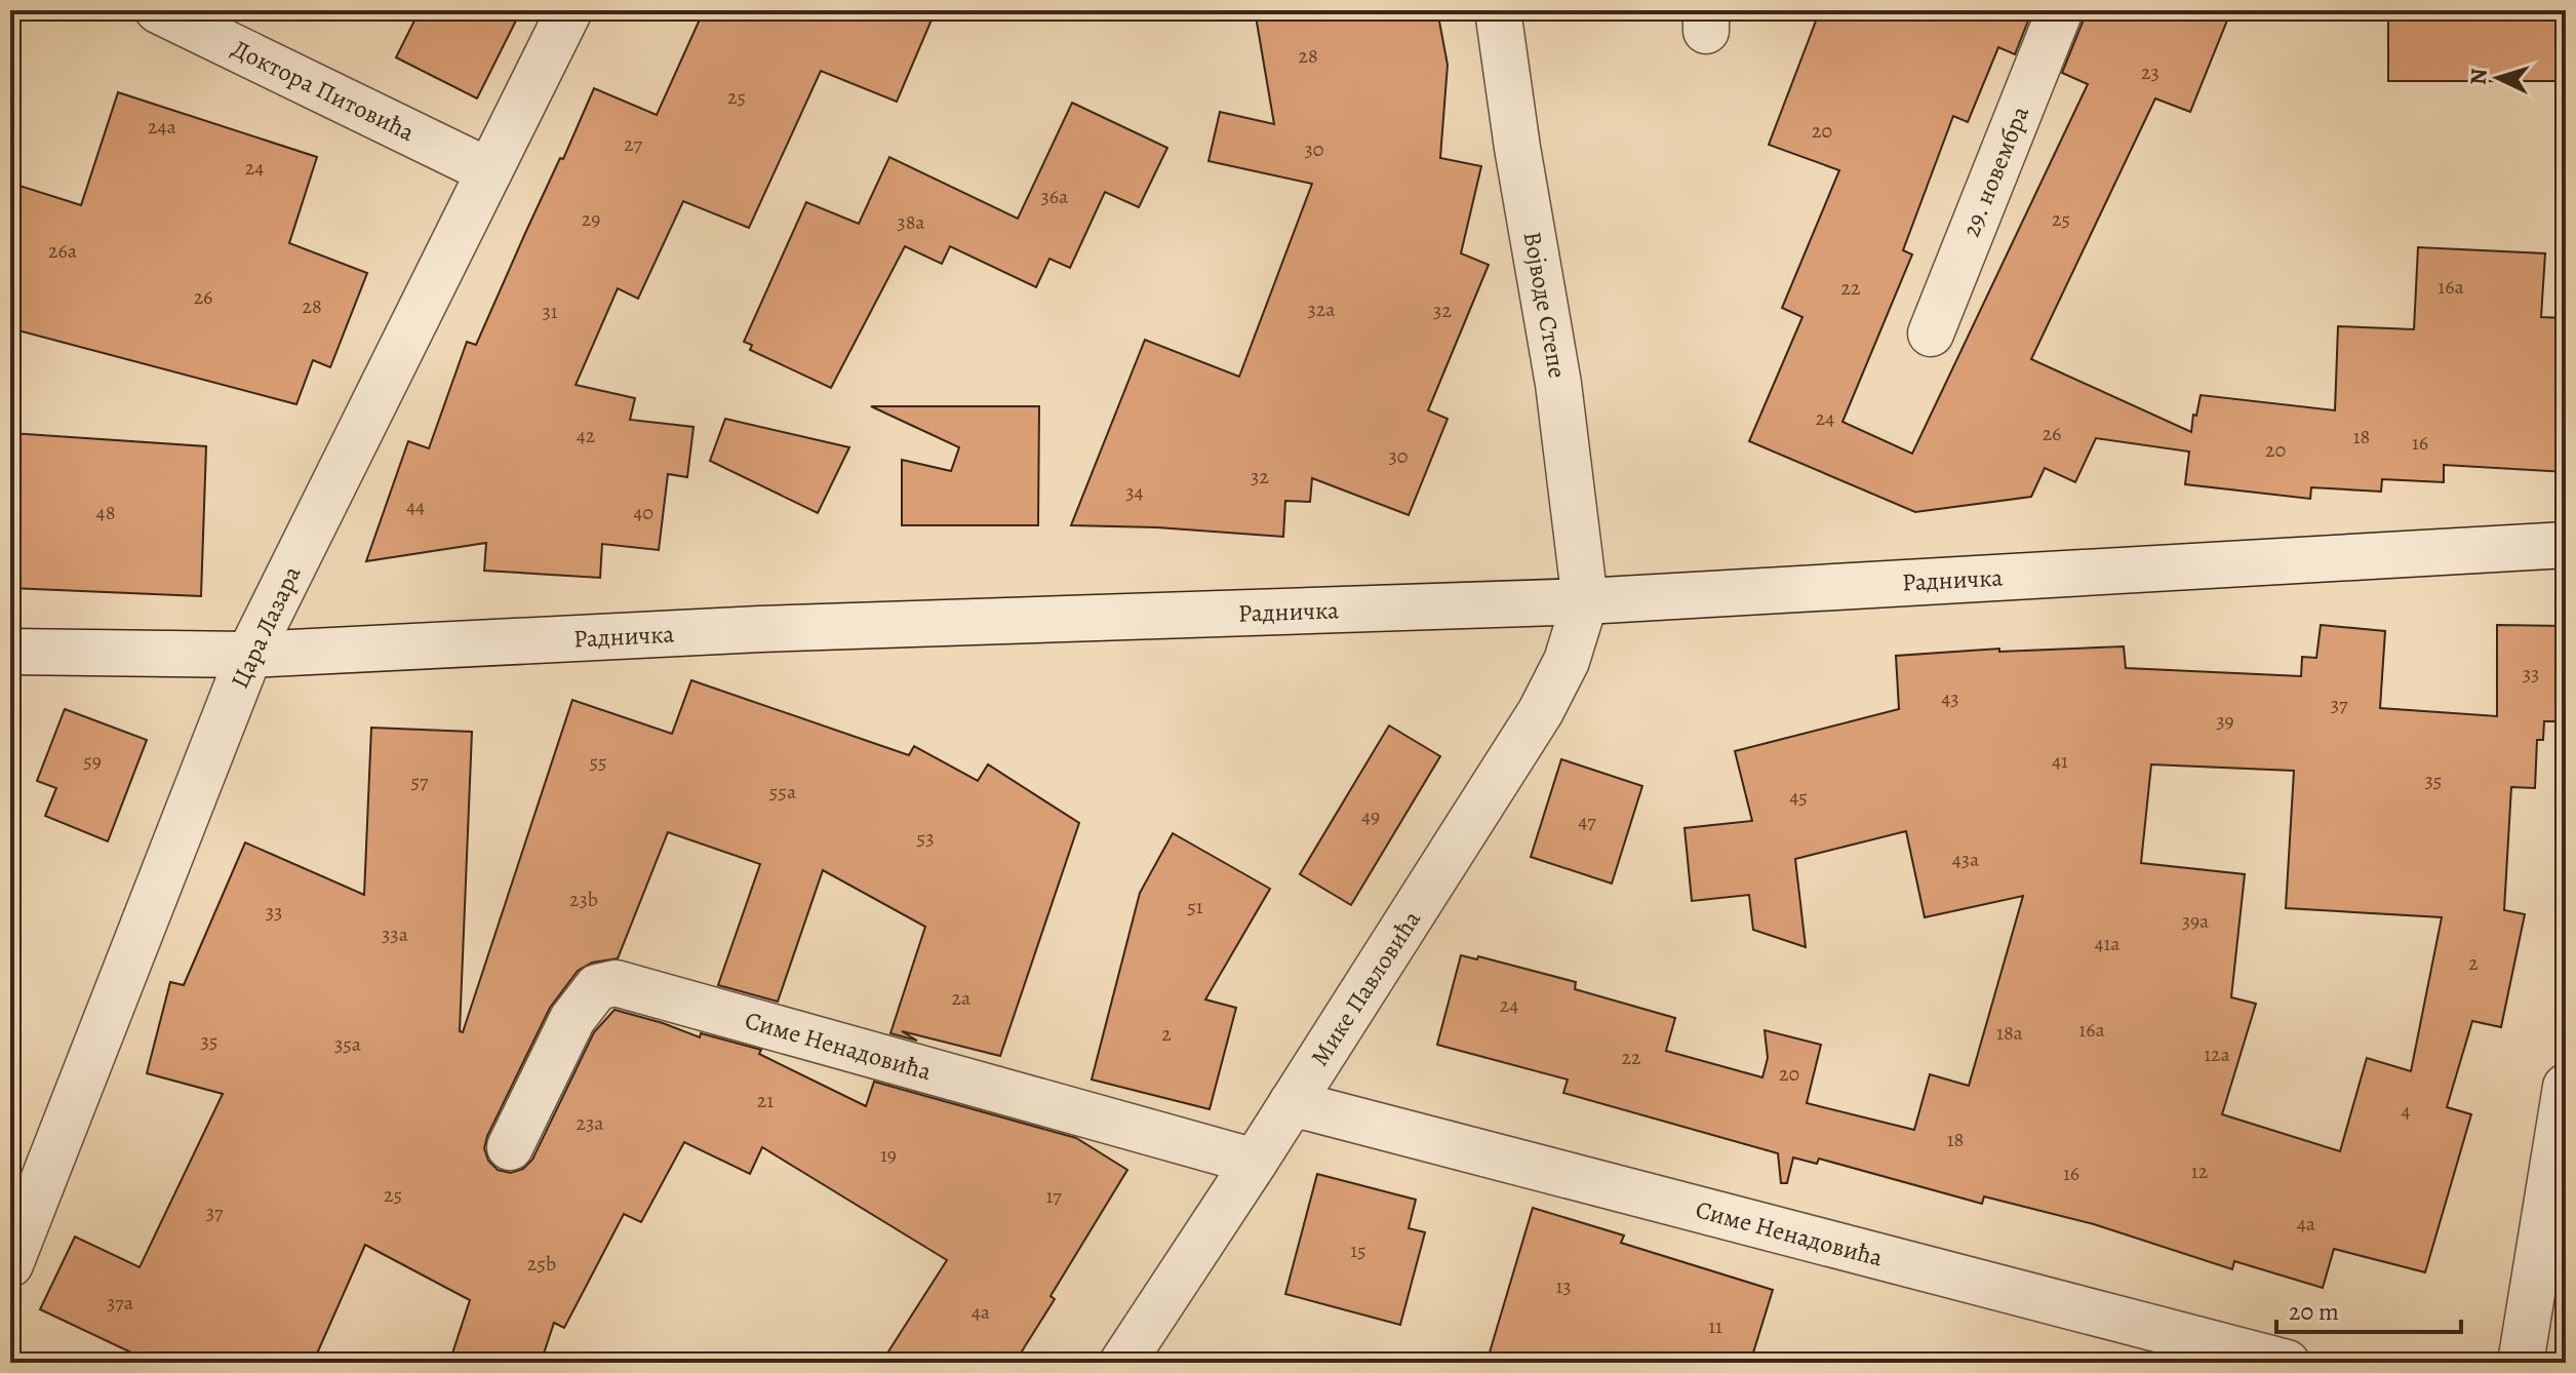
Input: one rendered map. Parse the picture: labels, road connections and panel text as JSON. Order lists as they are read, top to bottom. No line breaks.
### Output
{"streets":{"street":["Доктора Питовића","29. новембра","Војводе Степе","Радничка","Цара Лазара","Мике Павловића","Симе Ненадовића"]},"crossings":[["Доктора Питовића","Цара Лазара"],["Војводе Степе","Радничка"],["Војводе Степе","Мике Павловића"],["Радничка","Цара Лазара"],["Радничка","Мике Павловића"],["Мике Павловића","Симе Ненадовића"]],"house_numbers":["28","23","25","24a","20","27","30","24","36a","29","25","38a","26a","16a","22","26","28","32a","32","31","24","26","42","18","16","20","30","32","34","44","48","40","33","43","37","39","59","41","55","35","57","55a","45","49","47","53","43a","23b","51","33","39a","33a","41a","2","2a","24","16a","18a","2","35","35a","12a","22","20","21","4","23a","18","19","12","16","25","17","37","4a","15","25b","13","37a","4a","11"],"scale_bar":"20 m","north":"left"}
